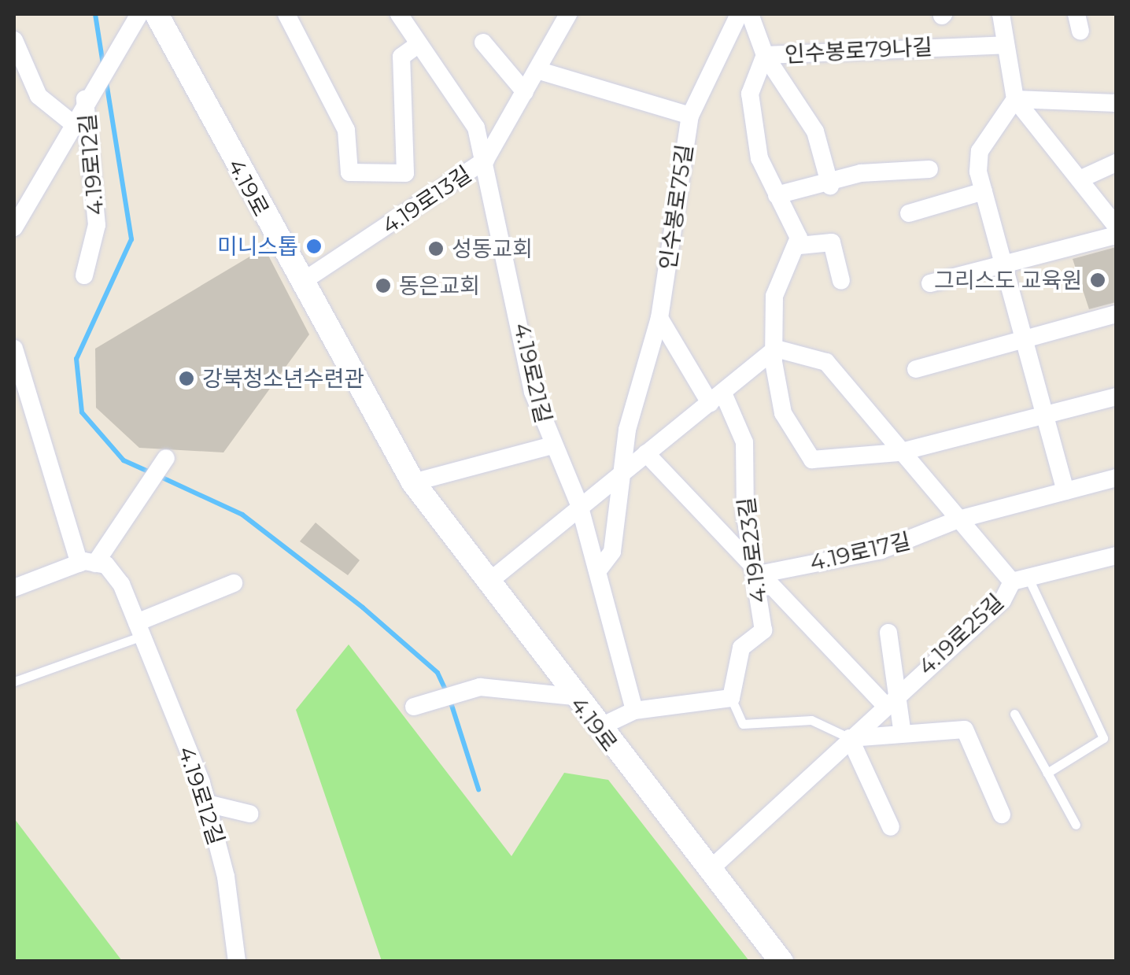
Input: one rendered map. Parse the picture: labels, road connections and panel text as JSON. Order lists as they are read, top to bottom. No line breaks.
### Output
{"streets":{"street":["인수봉로79나길","4.19로12길","4.19로","4.19로13길","인수봉로75길","4.19로21길","4.19로23길","4.19로17길","4.19로25길"]},"crossings":[["4.19로","4.19로13길"],["4.19로","4.19로25길"],["4.19로13길","4.19로21길"],["4.19로23길","4.19로17길"]],"places":["미니스톱","성동교회","그리스도 교육원","동은교회","강북청소년수련관"]}
